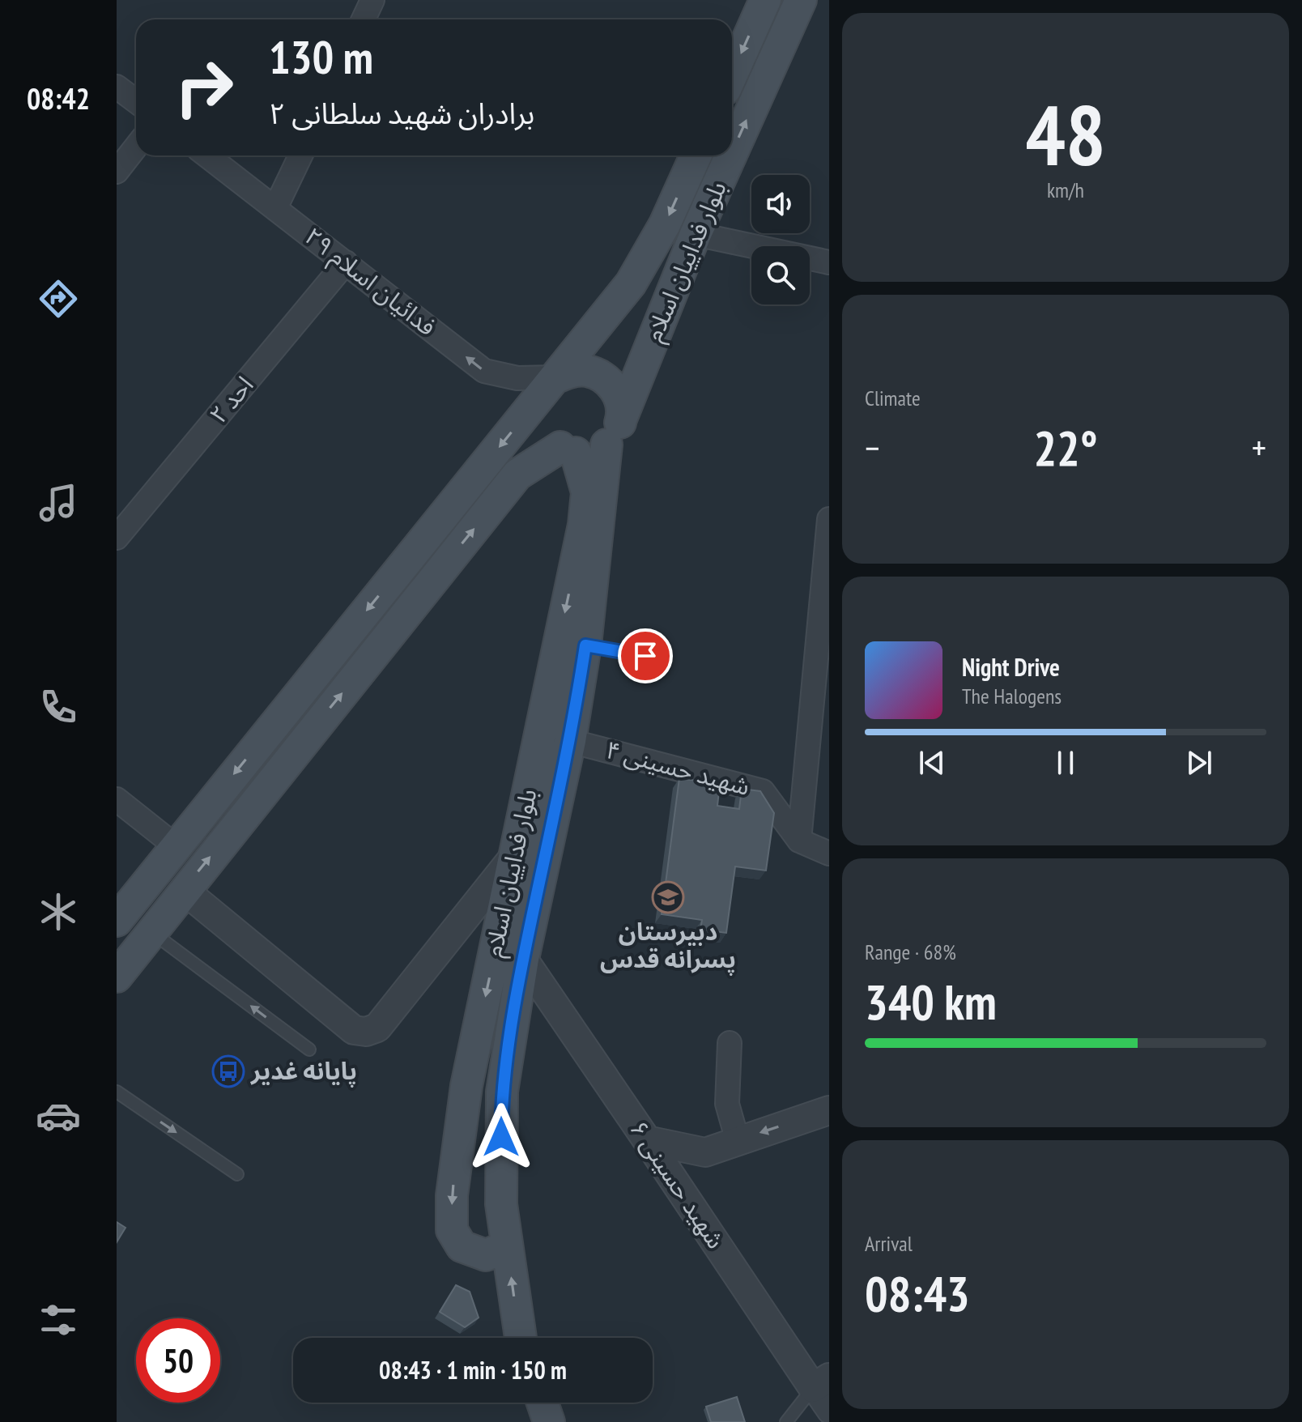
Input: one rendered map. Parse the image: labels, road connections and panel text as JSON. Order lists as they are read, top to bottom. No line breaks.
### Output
{"streets":{"main road":["بلوار فداییان اسلام"],"street":["فدائیان اسلام ۲۹","احد ۲","شهید حسینی ۴","شهید حسینی ۶"]},"crossings":[["بلوار فداییان اسلام","فدائیان اسلام ۲۹"],["بلوار فداییان اسلام","شهید حسینی ۴"],["بلوار فداییان اسلام","شهید حسینی ۶"],["فدائیان اسلام ۲۹","احد ۲"]],"one_way":["فدائیان اسلام ۲۹"],"places":{"school or university":["دبیرستان پسرانه قدس"],"bus stop":["پایانه غدیر"]},"page":{"tabs":"08:42","tile":[["48","km/h"],"Climate",["Range · 68%","340 km"],["Arrival","08:43"]],"turn":["130 m","برادران شهید سلطانی ۲"],"heat":["−","22°","+"],"song":["Night Drive","The Halogens"],"limit":"50","trip":"08:43 · 1 min · 150 m"}}
